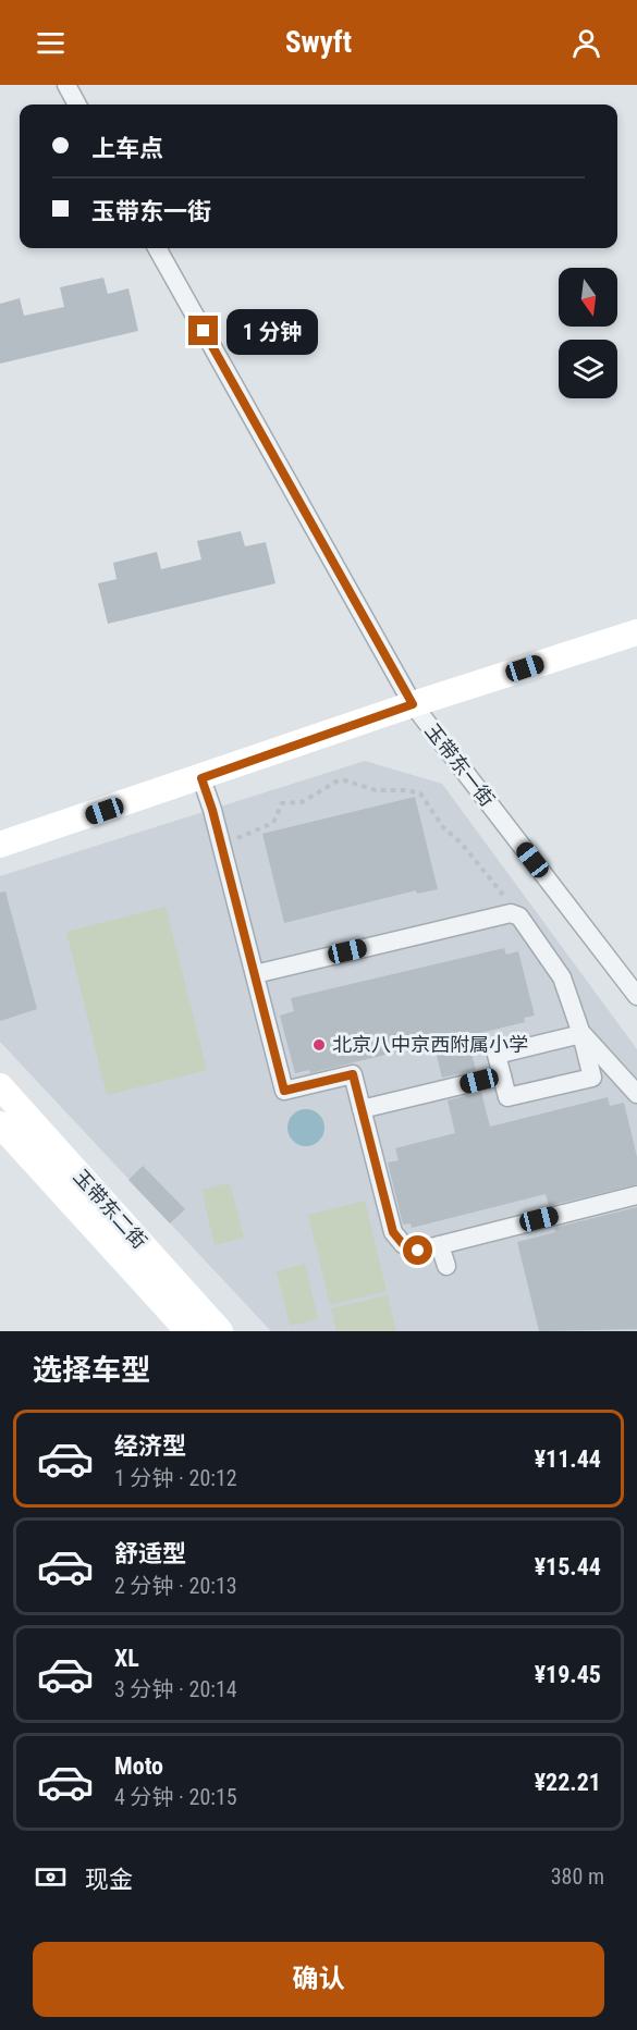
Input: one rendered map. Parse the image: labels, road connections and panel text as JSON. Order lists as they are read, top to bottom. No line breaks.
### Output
{"streets":{"street":["玉带东一街","玉带东二街"]},"places":["北京八中京西附属小学"],"north":"bottom","page":{"header":"Swyft","banner":["上车点","玉带东一街"],"bubble":"1 分钟","heading":"选择车型","list":[{"name":"经济型","note":"1 分钟 · 20:12","value":"¥11.44"},{"name":"舒适型","note":"2 分钟 · 20:13","value":"¥15.44"},{"name":"XL","note":"3 分钟 · 20:14","value":"¥19.45"},{"name":"Moto","note":"4 分钟 · 20:15","value":"¥22.21"}],"pay":["现金","380 m"],"buttons":"确认"}}
